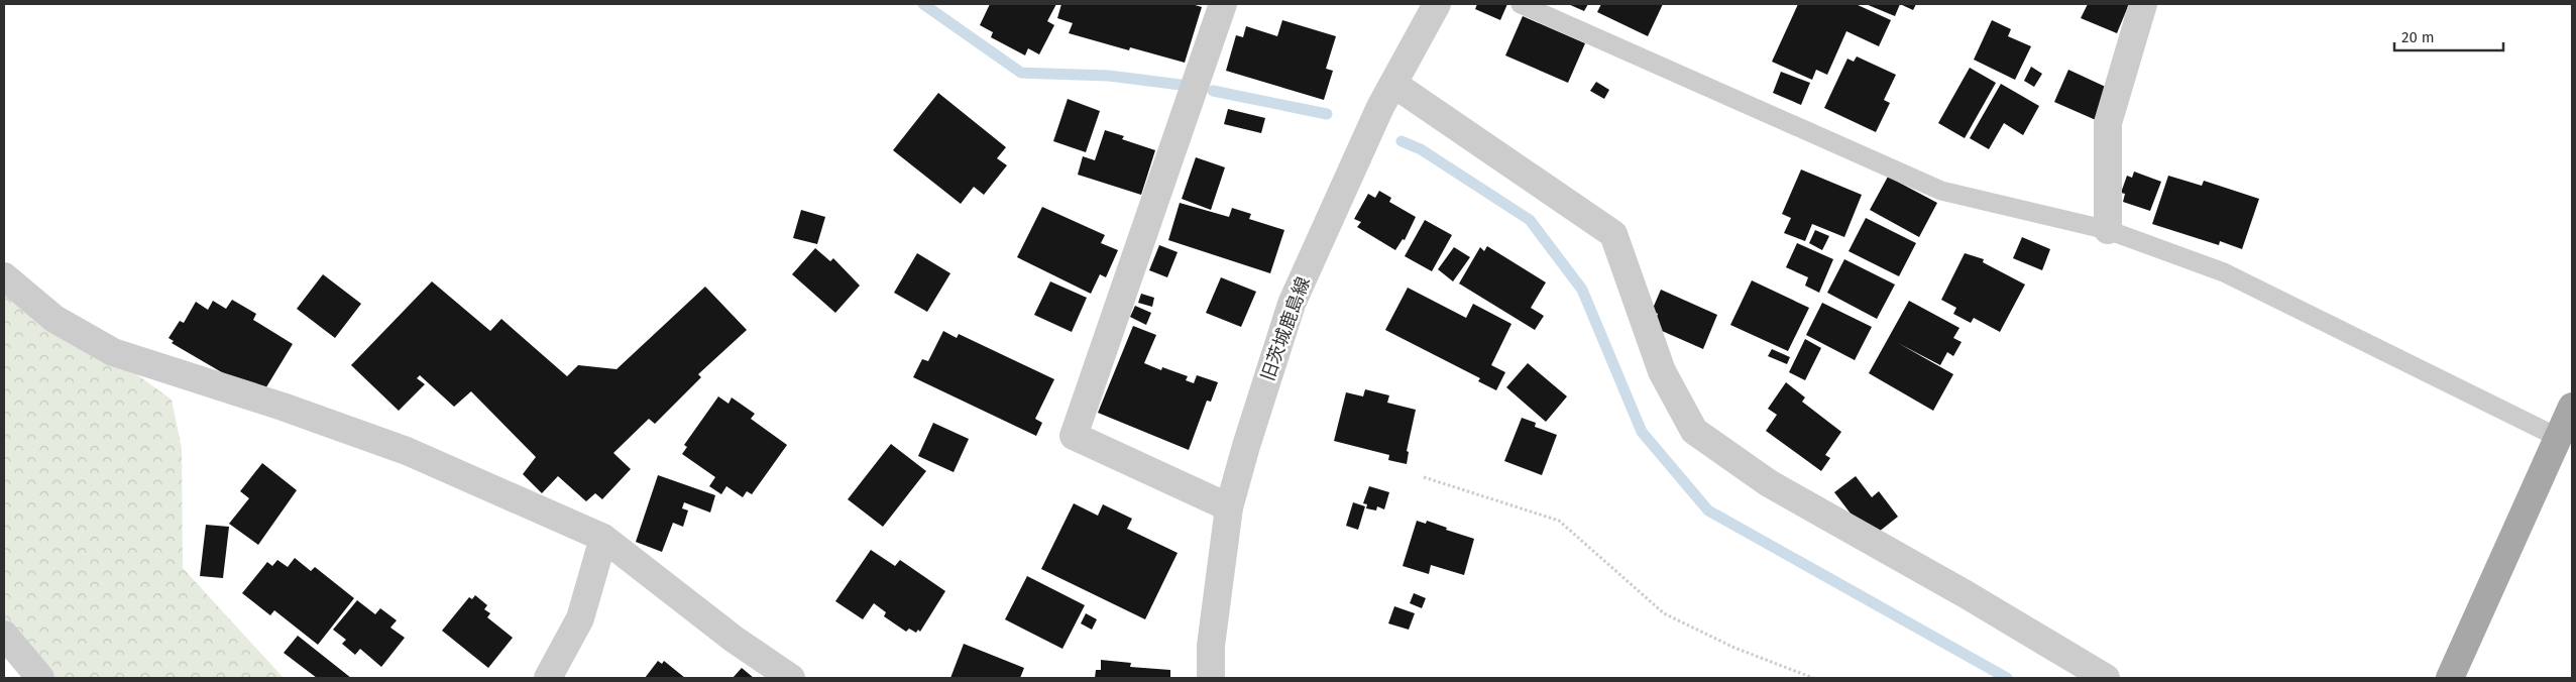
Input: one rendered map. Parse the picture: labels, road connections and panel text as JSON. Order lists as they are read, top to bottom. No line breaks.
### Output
{"streets":{"street":["旧茨城鹿島線"]},"scale_bar":"20 m"}
